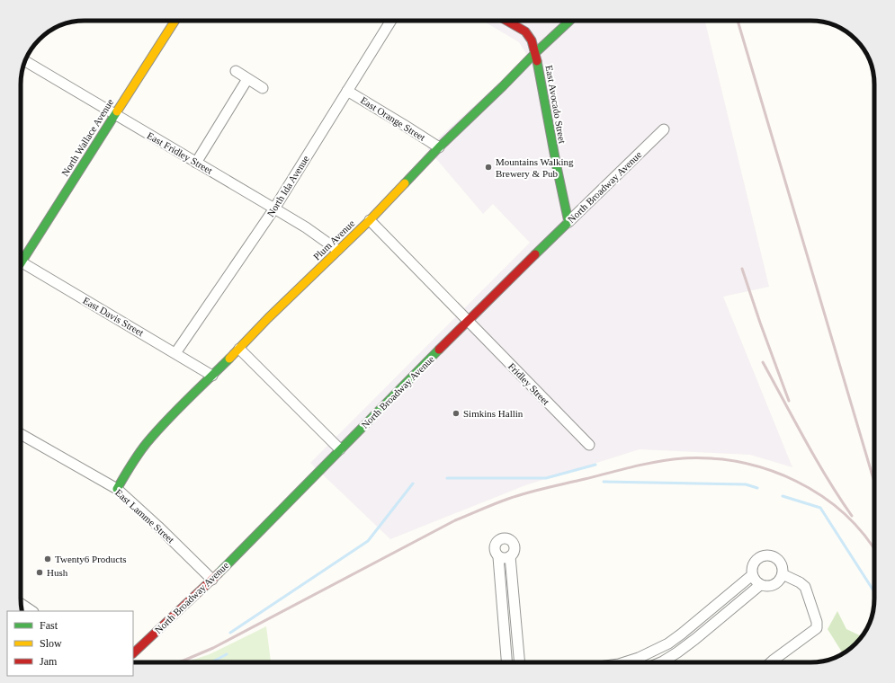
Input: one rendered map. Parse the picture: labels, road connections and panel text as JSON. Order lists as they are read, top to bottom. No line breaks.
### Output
{"streets":{"street":["East Avocado Street","East Orange Street","North Wallace Avenue","East Fridley Street","North Ida Avenue","North Broadway Avenue","Plum Avenue","East Davis Street","Fridley Street","East Lamme Street"]},"crossings":[["East Avocado Street","North Broadway Avenue"],["East Avocado Street","Plum Avenue"],["East Orange Street","North Ida Avenue"],["East Orange Street","Plum Avenue"],["North Wallace Avenue","East Fridley Street"],["East Fridley Street","North Ida Avenue"],["East Fridley Street","Plum Avenue"],["North Ida Avenue","East Davis Street"],["North Broadway Avenue","Fridley Street"],["North Broadway Avenue","East Lamme Street"],["Plum Avenue","East Davis Street"],["Plum Avenue","East Lamme Street"]],"places":["Mountains Walking Brewery & Pub","Simkins Hallin","Twenty6 Products","Hush"],"legend":["Fast","Slow","Jam"]}
